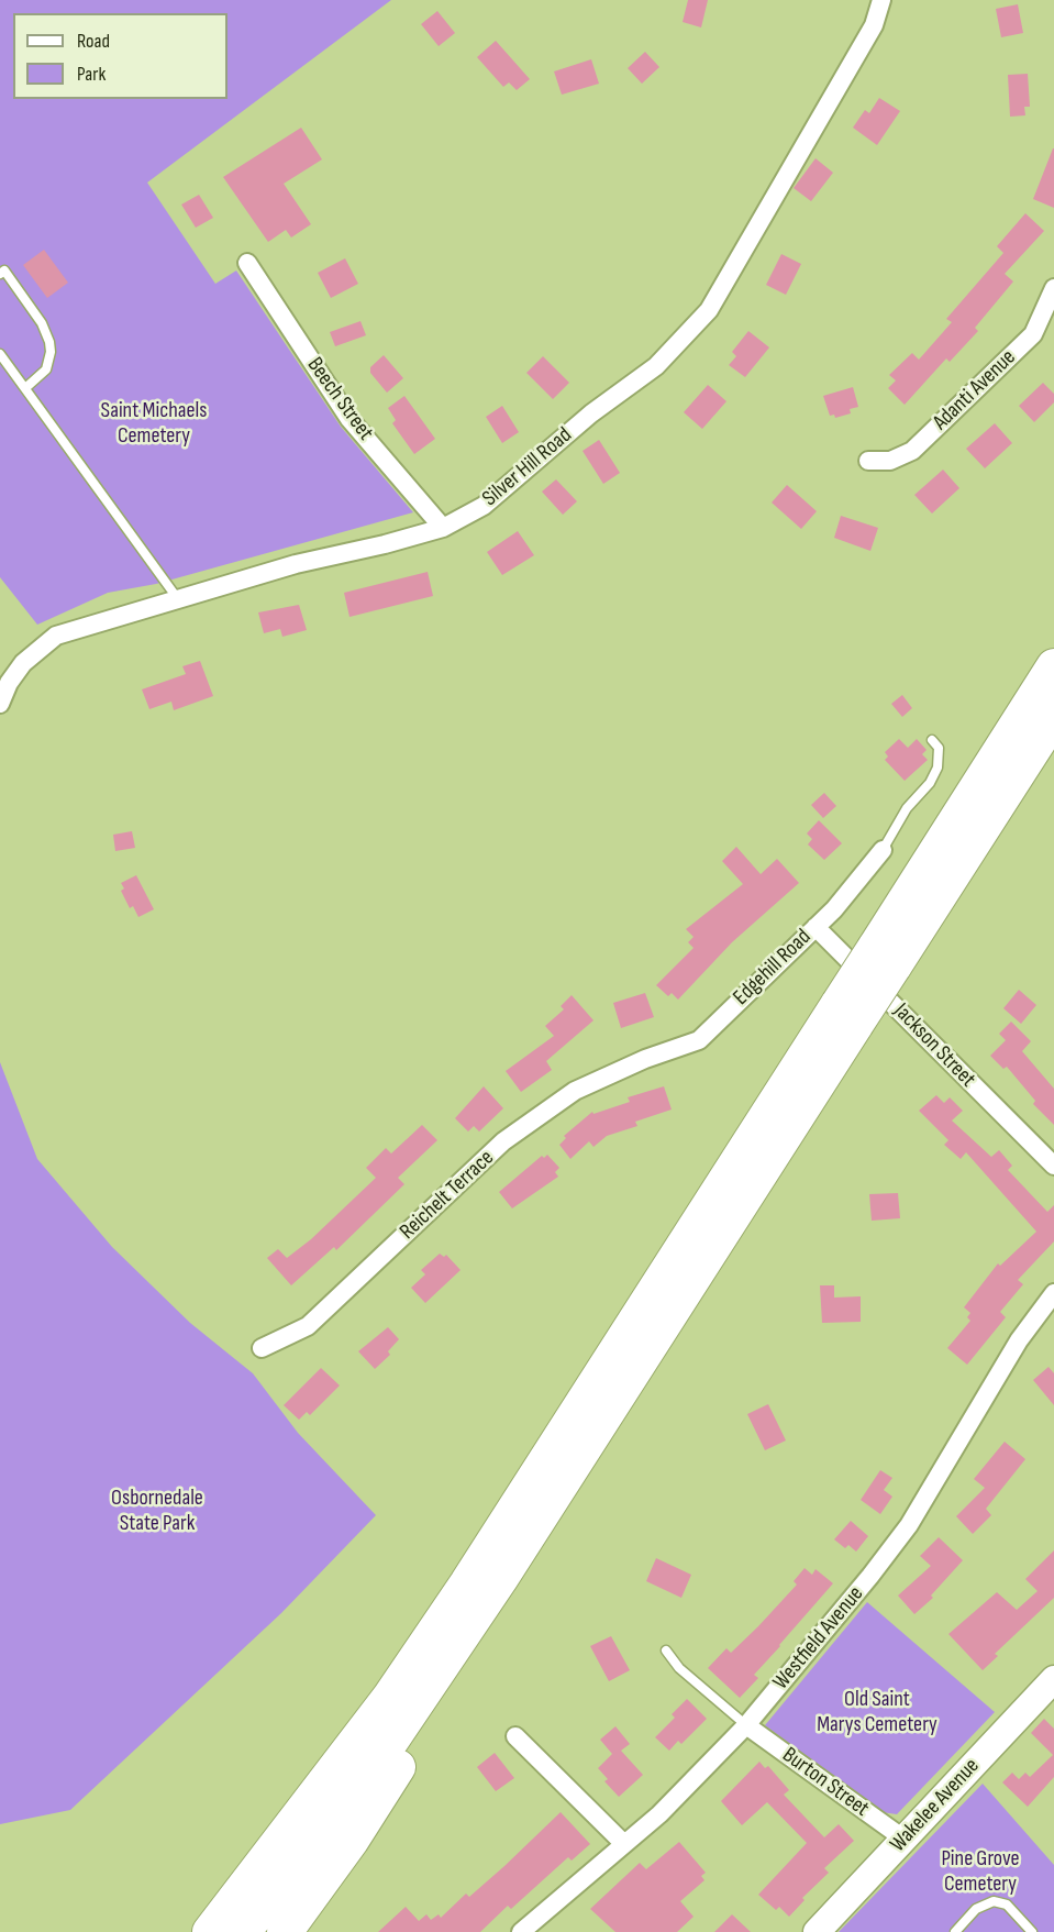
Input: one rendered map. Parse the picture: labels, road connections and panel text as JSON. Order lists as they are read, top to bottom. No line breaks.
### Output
{"streets":{"main road":["Wakelee Avenue"],"street":["Adanti Avenue","Beech Street","Silver Hill Road","Edgehill Road","Jackson Street","Reichelt Terrace","Westfield Avenue","Burton Street"]},"crossings":[["Beech Street","Silver Hill Road"],["Edgehill Road","Jackson Street"],["Edgehill Road","Reichelt Terrace"],["Westfield Avenue","Burton Street"],["Burton Street","Wakelee Avenue"]],"parks":["Saint Michaels Cemetery","Osbornedale State Park","Old Saint Marys Cemetery","Pine Grove Cemetery"],"legend":["Road","Park"]}
